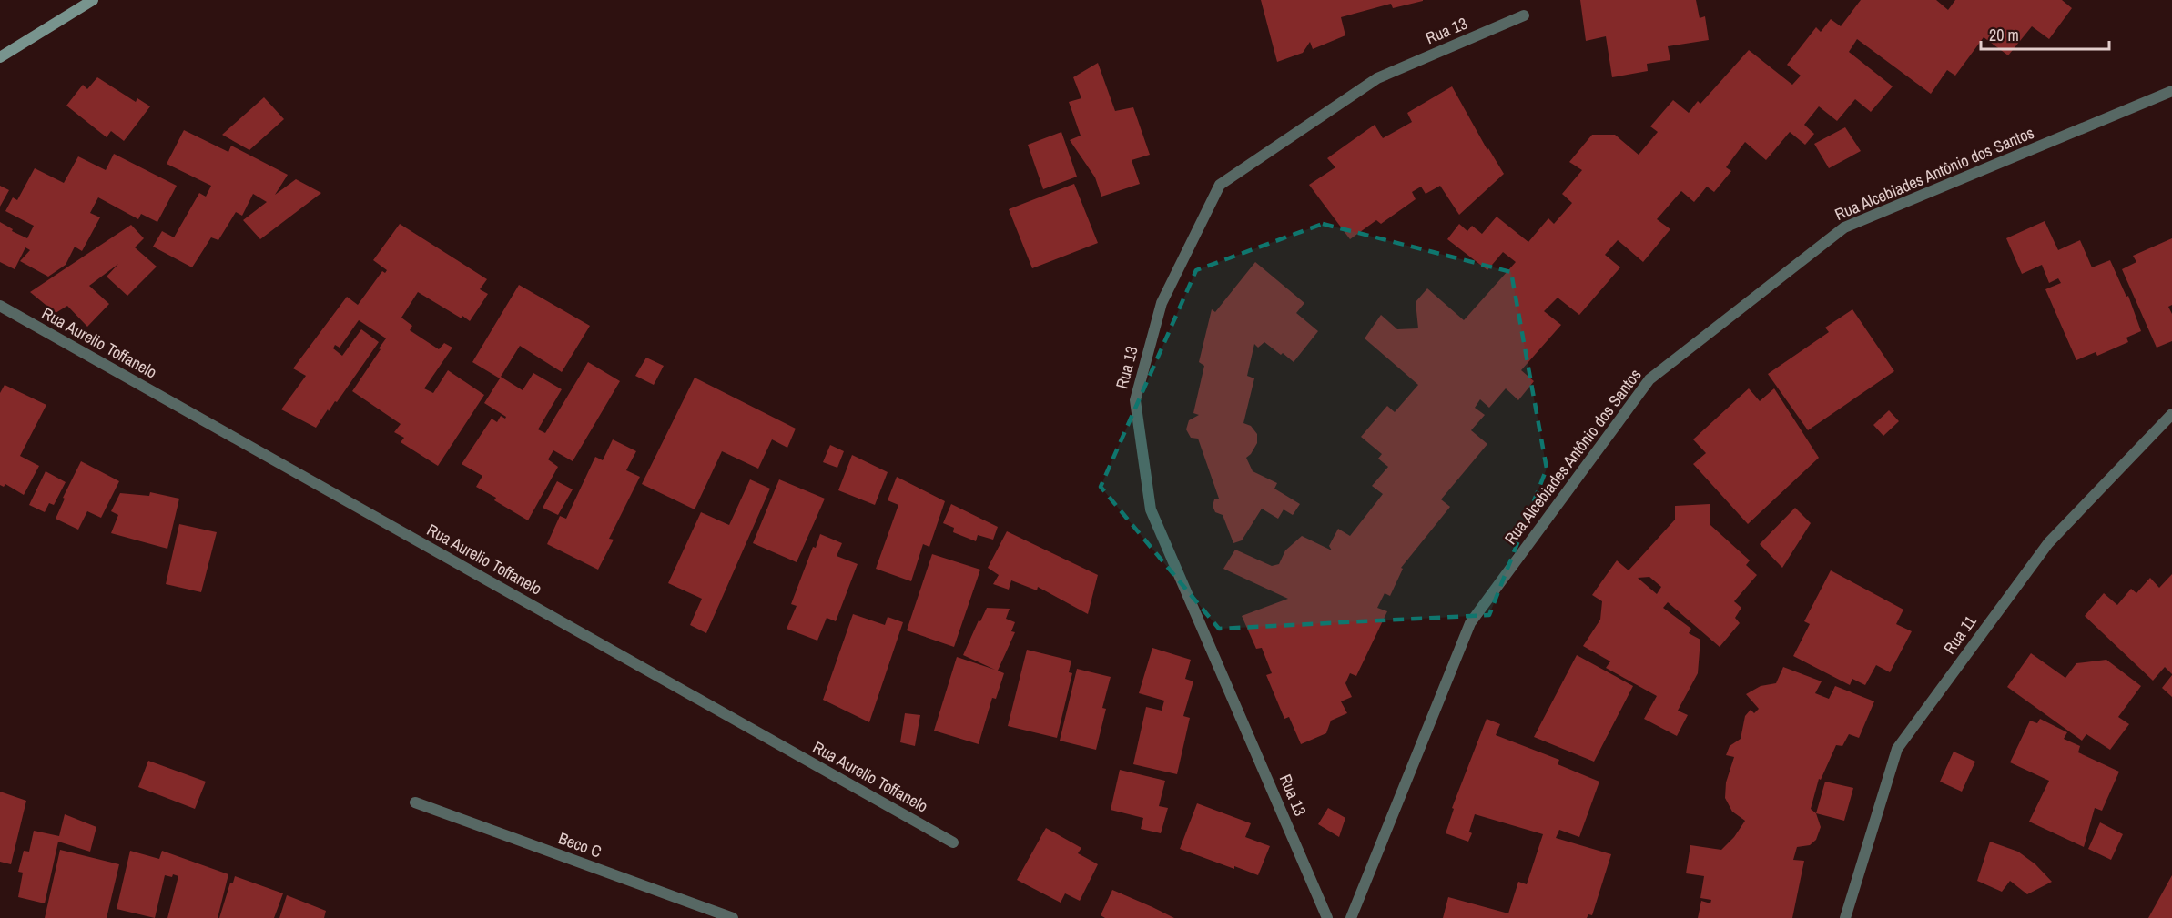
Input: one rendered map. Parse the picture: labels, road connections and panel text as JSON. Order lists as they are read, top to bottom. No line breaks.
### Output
{"streets":{"street":["Rua 13","Rua Alcebiades Antônio dos Santos","Rua Aurelio Toffanelo","Rua 11","Beco C"]},"scale_bar":"20 m"}
